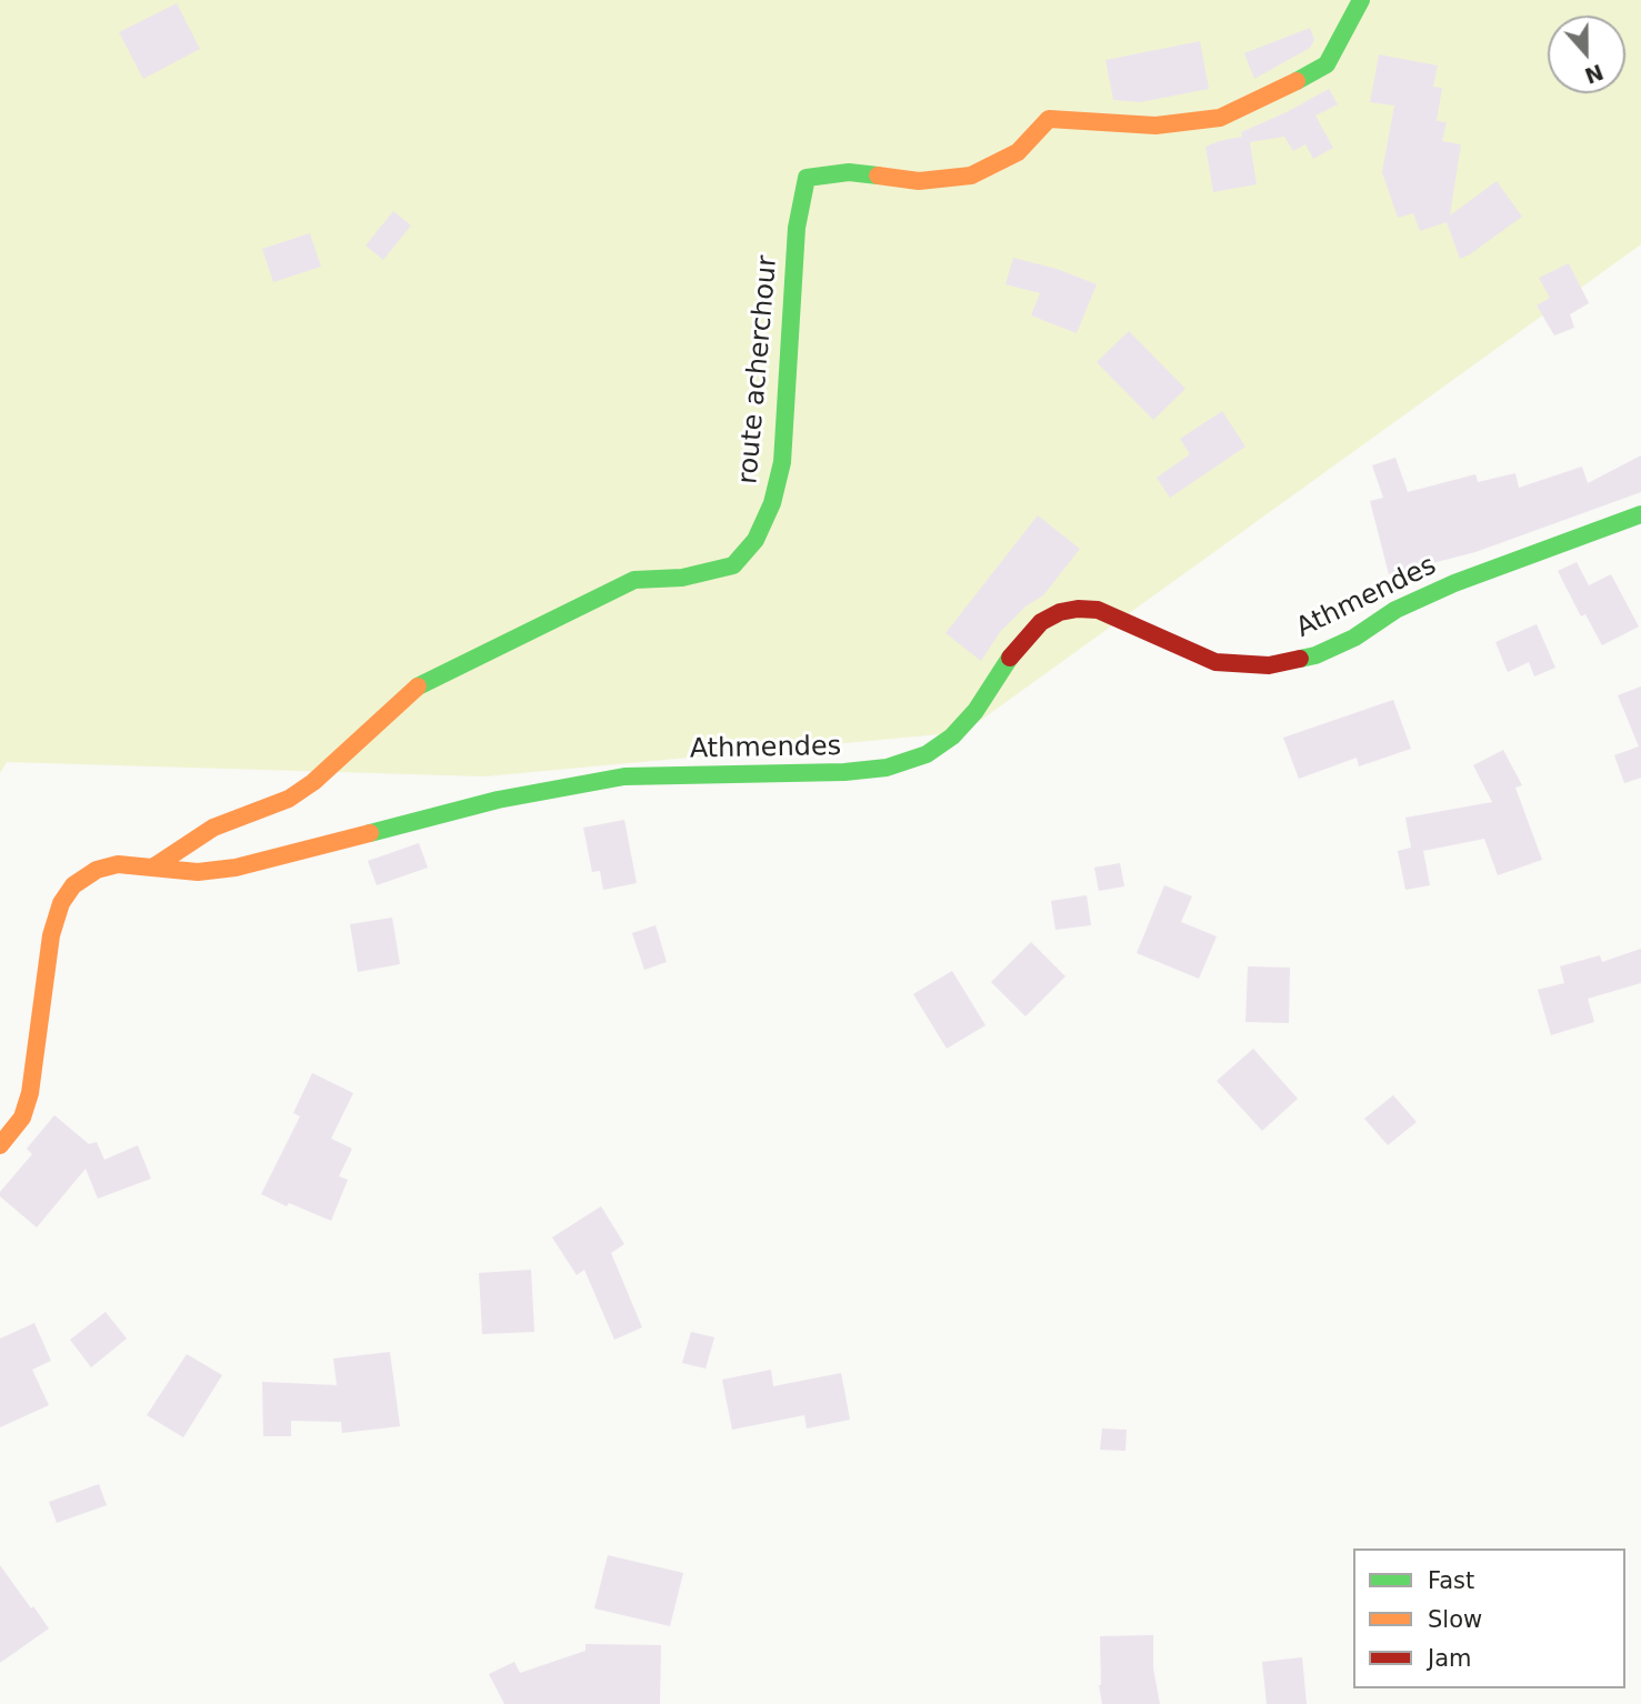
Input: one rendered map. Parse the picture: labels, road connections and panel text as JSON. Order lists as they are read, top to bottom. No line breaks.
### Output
{"streets":{"main road":["route acherchour","Athmendes"]},"crossings":[["route acherchour","Athmendes"]],"legend":["Fast","Slow","Jam"],"north":"bottom"}
